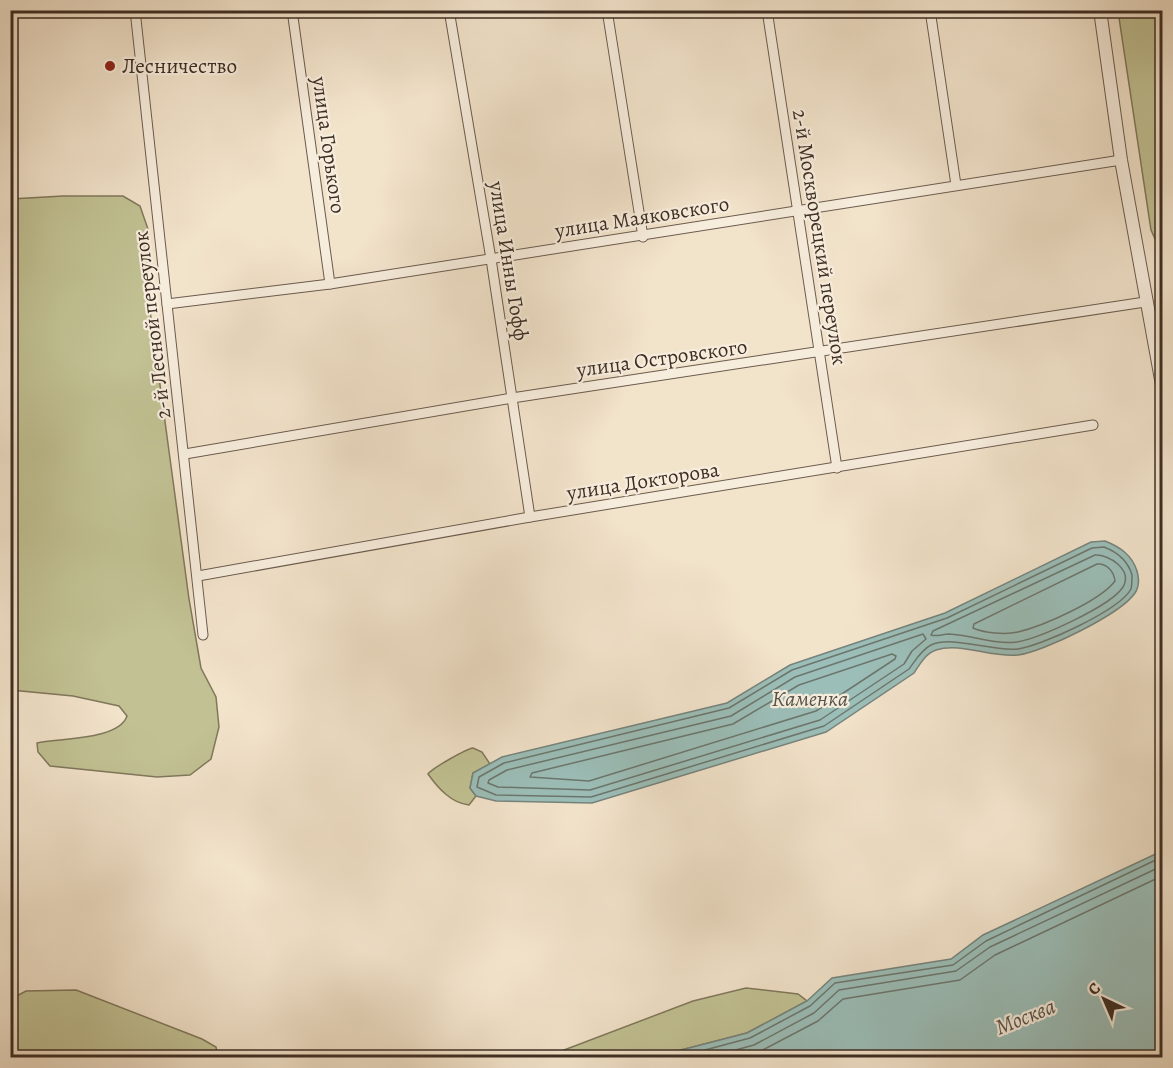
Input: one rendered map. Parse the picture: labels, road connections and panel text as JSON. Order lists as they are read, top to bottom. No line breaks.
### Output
{"streets":{"street":["улица Горького","улица Маяковского","2-й Москворецкий переулок","улица Инны Гофф","2-й Лесной переулок","улица Островского","улица Докторова"]},"crossings":[["улица Горького","улица Маяковского"],["улица Маяковского","2-й Москворецкий переулок"],["улица Маяковского","улица Инны Гофф"],["улица Маяковского","2-й Лесной переулок"],["2-й Москворецкий переулок","улица Островского"],["2-й Москворецкий переулок","улица Докторова"],["улица Инны Гофф","улица Островского"],["улица Инны Гофф","улица Докторова"],["2-й Лесной переулок","улица Островского"],["2-й Лесной переулок","улица Докторова"]],"water":["Каменка","Москва"],"places":["Лесничество"],"north":"top left"}
